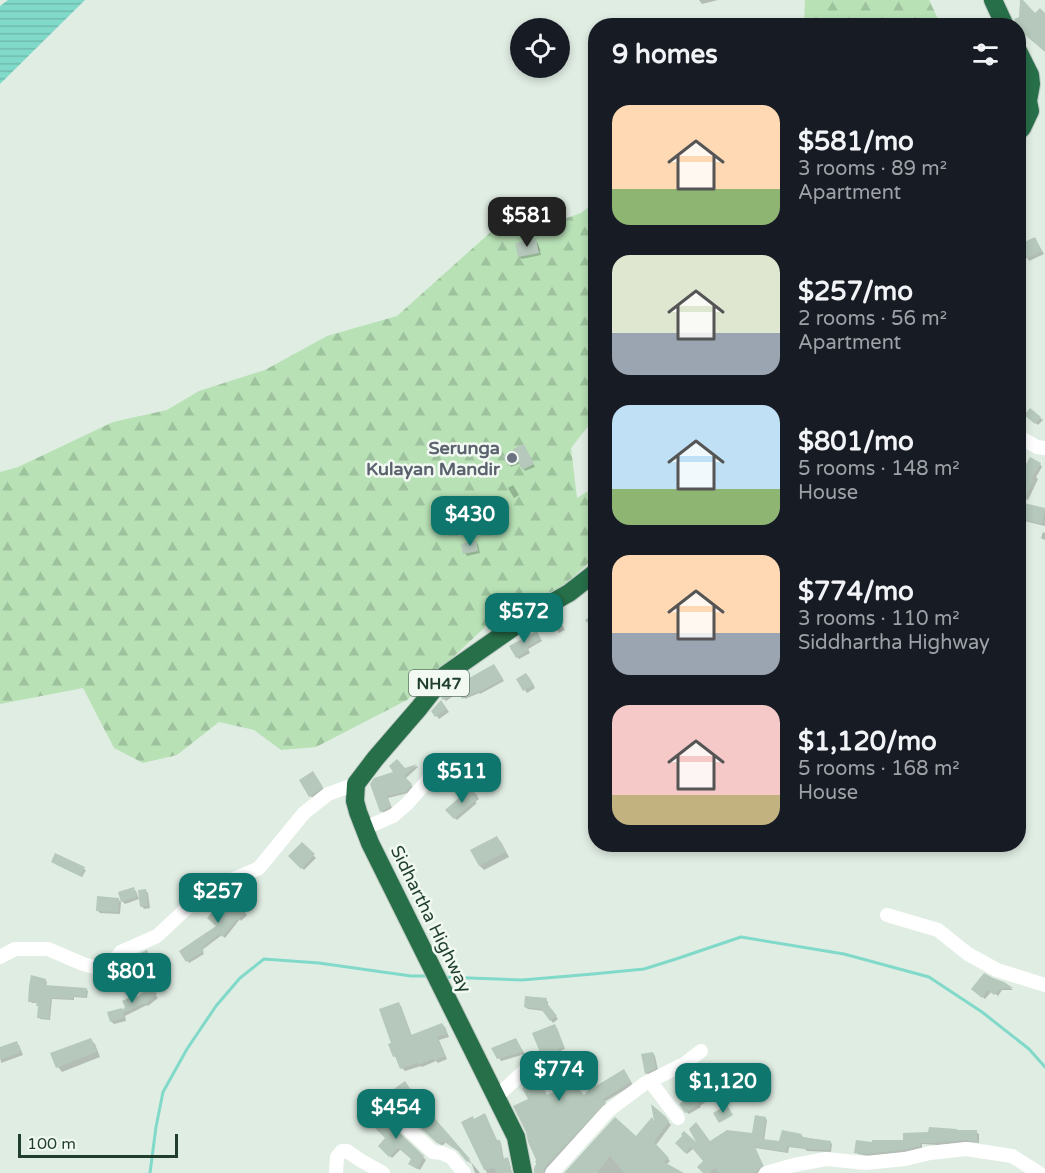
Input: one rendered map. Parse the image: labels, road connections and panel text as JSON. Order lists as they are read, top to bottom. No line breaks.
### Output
{"streets":{"highway":["NH47","Sidhartha Highway"]},"crossings":[["NH47","Sidhartha Highway"]],"places":["Serunga Kulayan Mandir"],"scale_bar":"100 m","page":{"heading":"9 homes","list":[{"name":"$581/mo","note":"3 rooms · 89 m² · Apartment"},{"name":"$257/mo","note":"2 rooms · 56 m² · Apartment"},{"name":"$801/mo","note":"5 rooms · 148 m² · House"},{"name":"$774/mo","note":"3 rooms · 110 m² · Siddhartha Highway"},{"name":"$1,120/mo","note":"5 rooms · 168 m² · House"}],"price":["$581","$430","$572","$511","$257","$801","$774","$1,120","$454"],"scale":"100 m"}}
